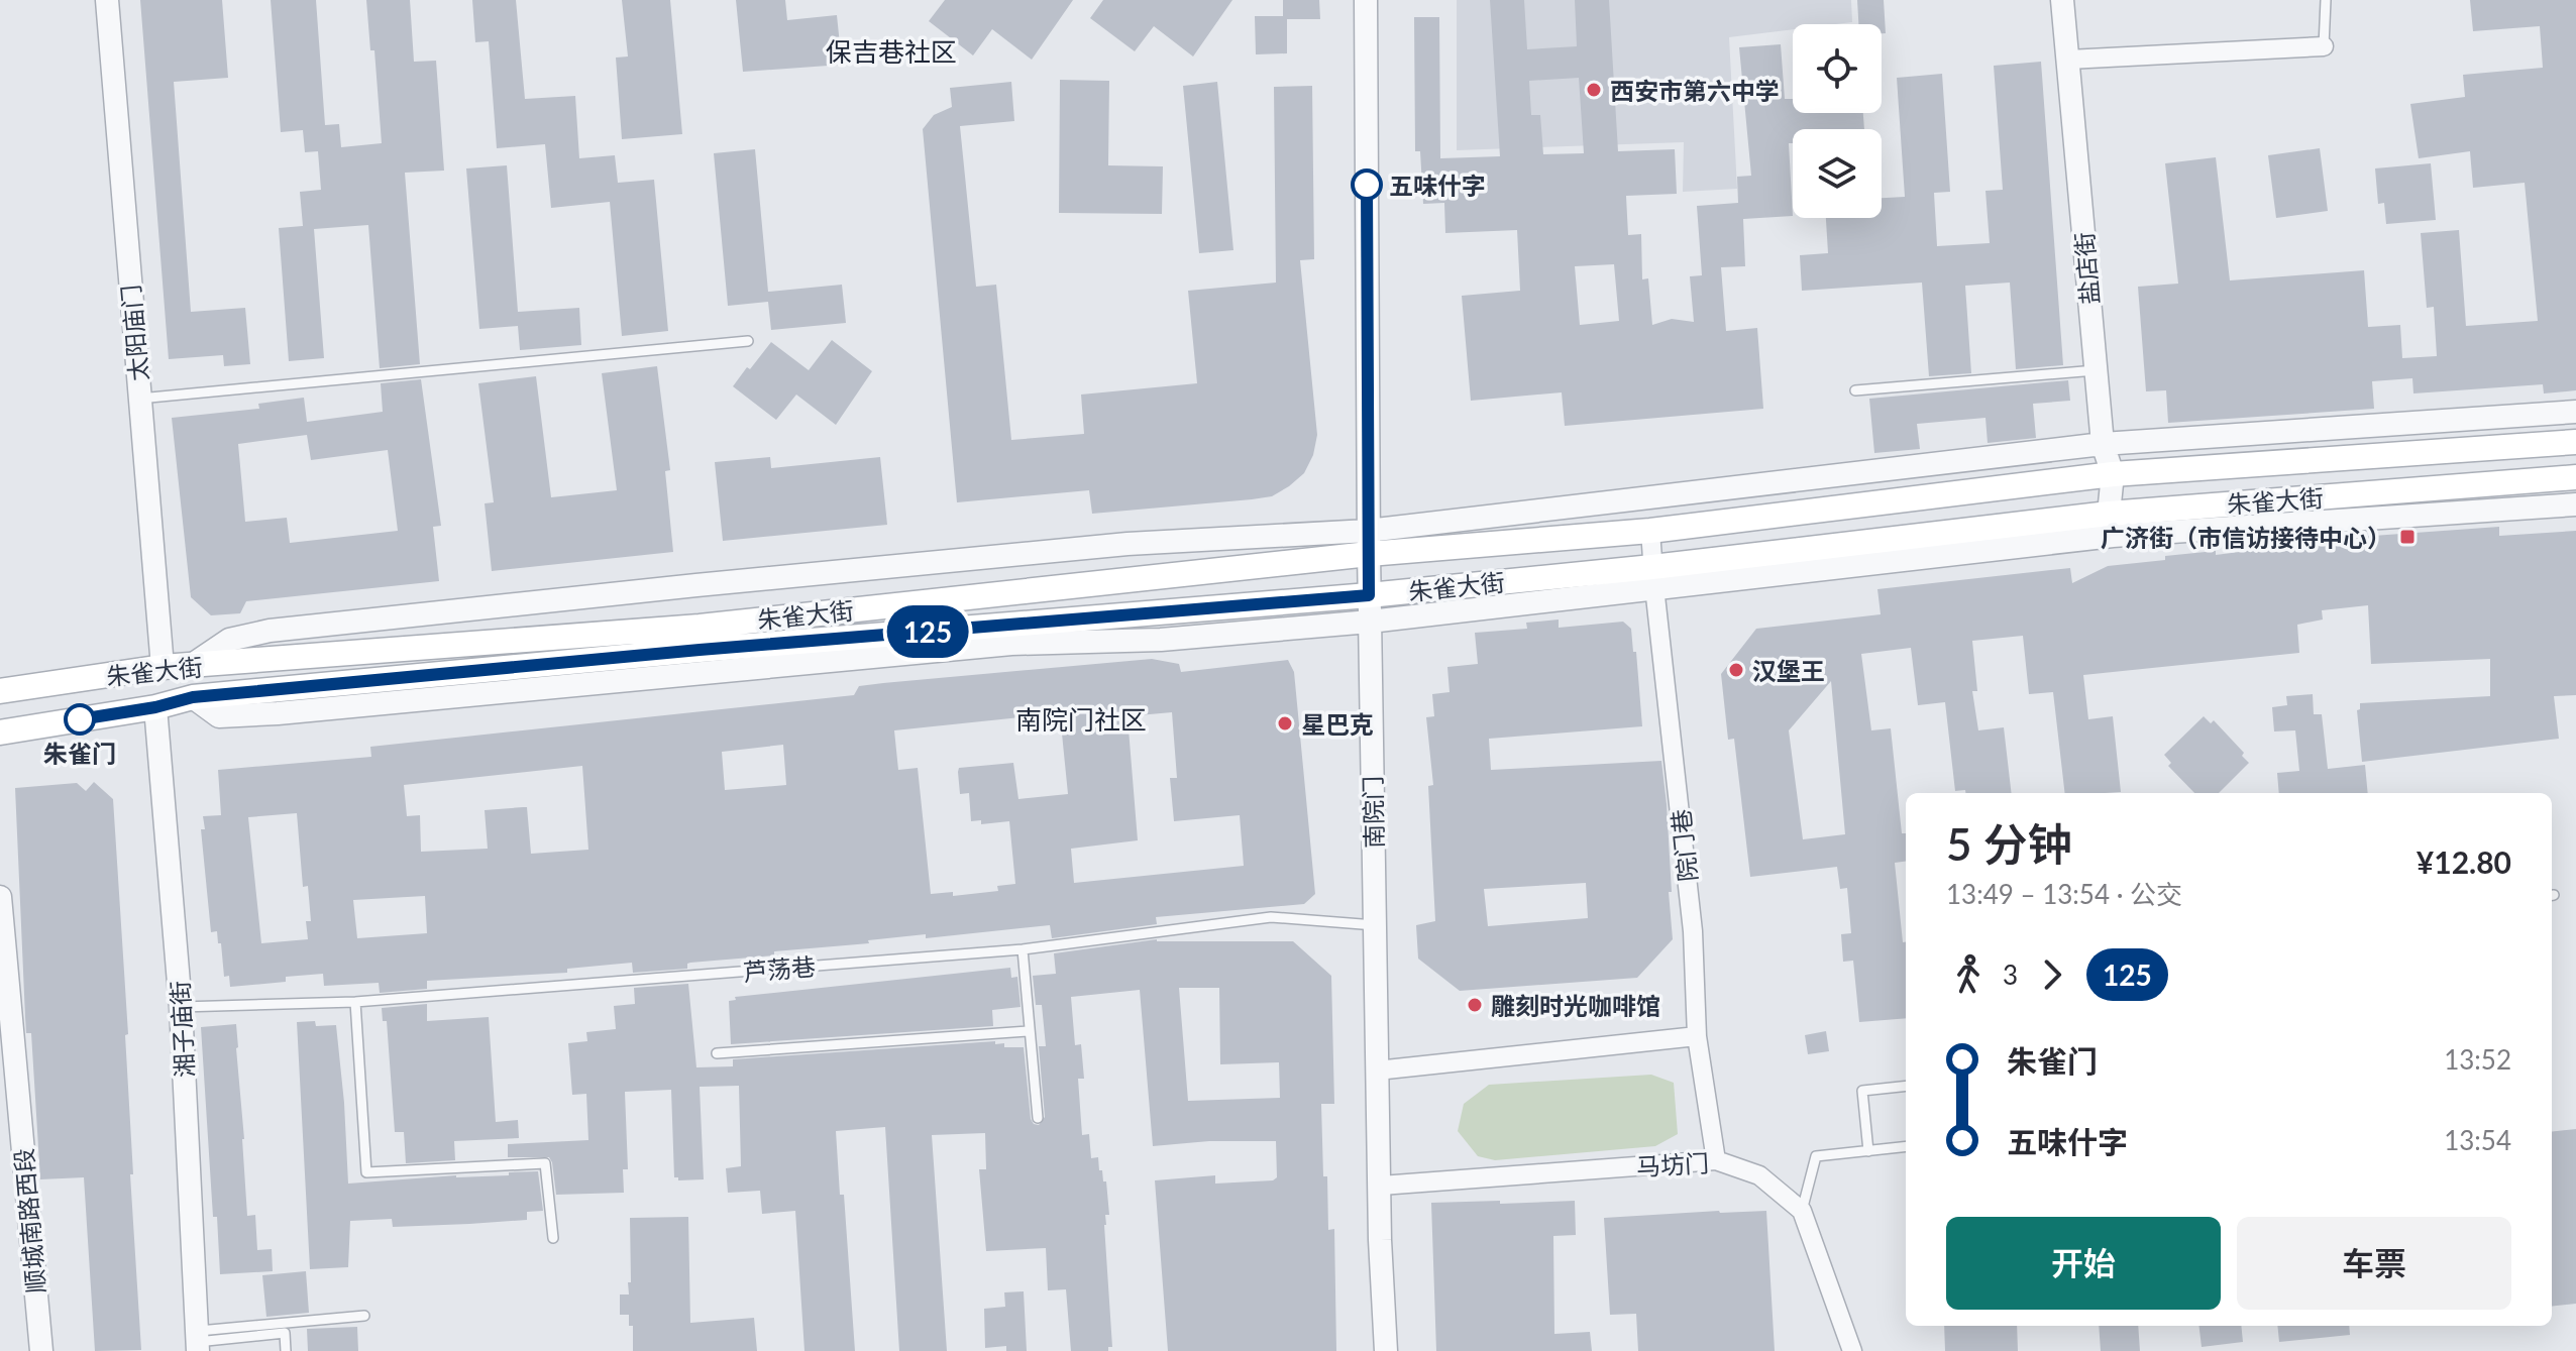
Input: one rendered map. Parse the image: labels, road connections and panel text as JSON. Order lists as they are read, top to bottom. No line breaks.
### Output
{"streets":{"main road":["朱雀大街"],"street":["盐店街","太阳庙门","南院门","院门巷","湘子庙街","马坊门","顺城南路西段"],"lane":["芦荡巷"]},"crossings":[["盐店街","朱雀大街"],["太阳庙门","朱雀大街"],["朱雀大街","南院门"],["朱雀大街","院门巷"],["朱雀大街","湘子庙街"],["南院门","芦荡巷"],["南院门","马坊门"],["院门巷","马坊门"],["芦荡巷","湘子庙街"]],"districts":["保吉巷社区","南院门社区"],"places":{"other":["西安市第六中学","五味什字","汉堡王","朱雀门","星巴克","雕刻时光咖啡馆"],"transit":["广济街（市信访接待中心）"]},"lines":["bus line 125"],"page":{"on_map":"125","heading":["5 分钟","13:49 – 13:54 · 公交","¥12.80"],"legs":["3","125"],"list":[{"name":"朱雀门","value":"13:52"},{"name":"五味什字","value":"13:54"}],"buttons":["开始","车票"]}}
